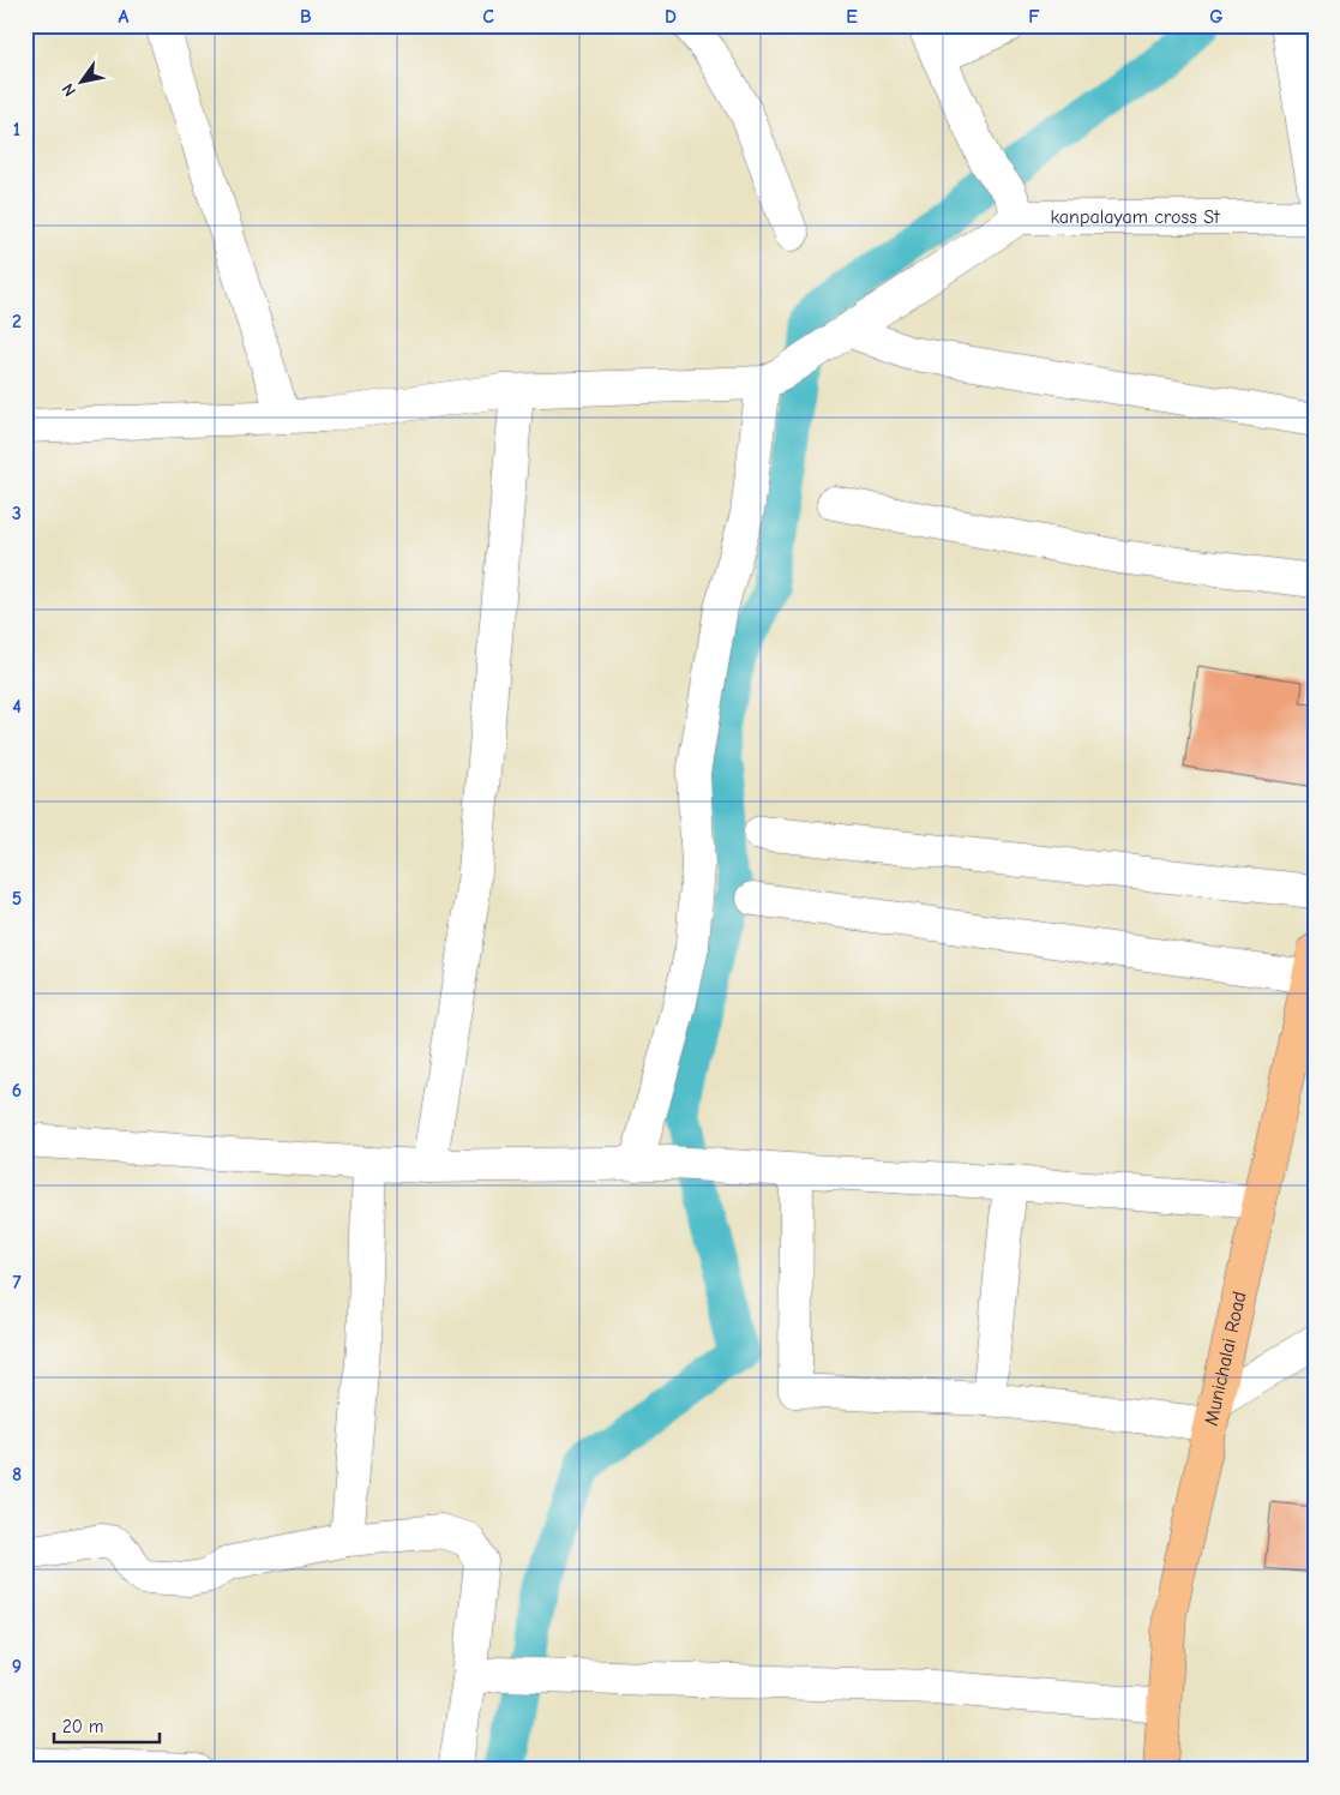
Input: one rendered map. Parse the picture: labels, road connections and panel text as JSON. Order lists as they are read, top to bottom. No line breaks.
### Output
{"streets":{"main road":["Munichalai Road"],"street":["kanpalayam cross St"]},"scale_bar":"20 m","north":"bottom left","grid":{"columns":["A","B","C","D","E","F","G"],"rows":["1","2","3","4","5","6","7","8","9"]}}
